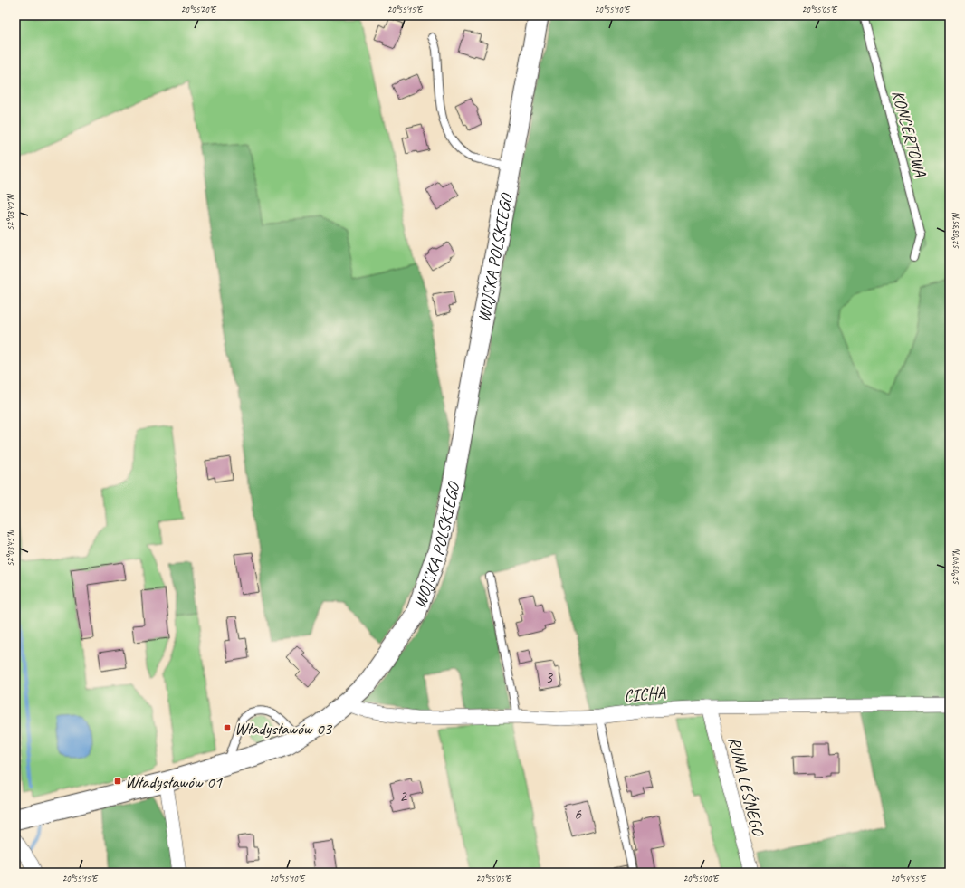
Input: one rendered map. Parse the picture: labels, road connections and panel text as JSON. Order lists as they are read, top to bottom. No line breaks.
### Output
{"streets":{"street":["WOJSKA POLSKIEGO","CICHA","RUNA LEŚNEGO"],"lane":["KONCERTOWA"]},"crossings":[["WOJSKA POLSKIEGO","CICHA"],["CICHA","RUNA LEŚNEGO"]],"places":{"transit":["Władysławów 03","Władysławów 01"]},"house_numbers":["3","2","6"],"coordinates":["20°55'20\"E","20°55'15\"E","20°55'10\"E","20°55'05\"E","52°03'40\"N","52°03'35\"N","52°03'45\"N","20°55'00\"E","20°54'55\"E"]}
